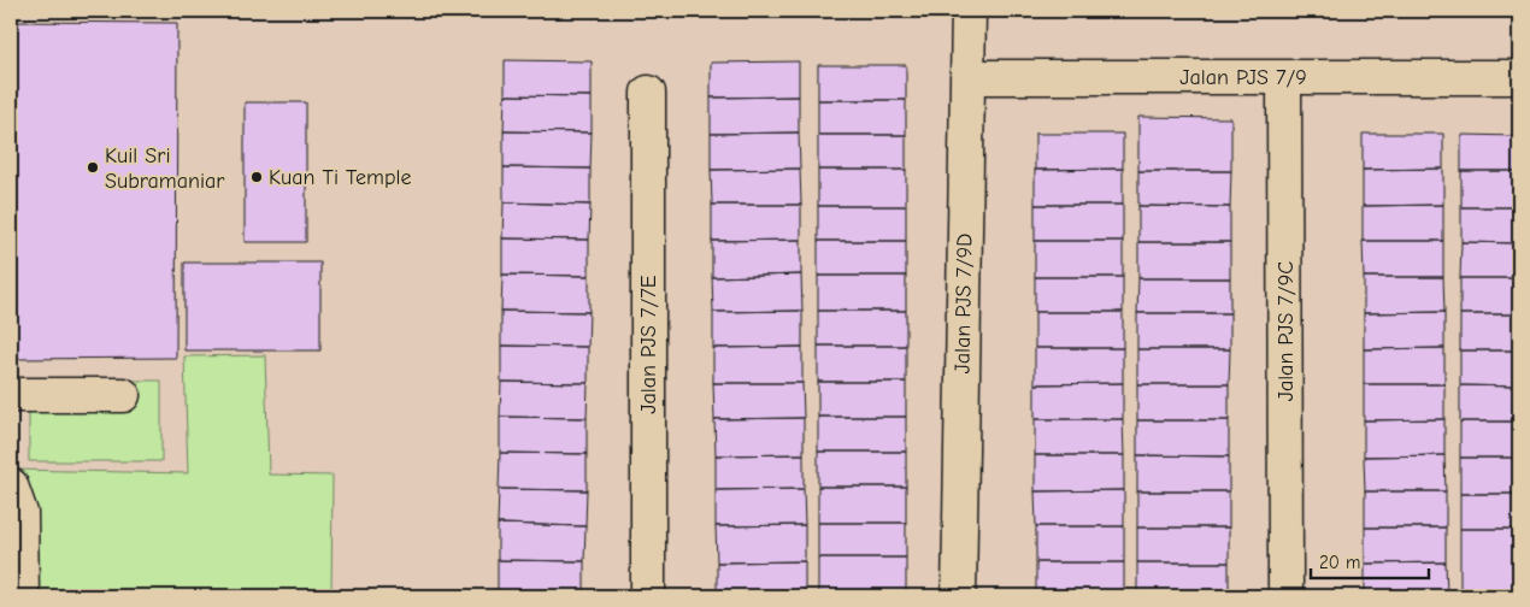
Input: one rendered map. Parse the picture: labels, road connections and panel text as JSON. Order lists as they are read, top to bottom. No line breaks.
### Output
{"streets":{"street":["Jalan PJS 7/9","Jalan PJS 7/9D","Jalan PJS 7/9C","Jalan PJS 7/7E"]},"crossings":[["Jalan PJS 7/9","Jalan PJS 7/9D"],["Jalan PJS 7/9","Jalan PJS 7/9C"]],"places":["Kuil Sri Subramaniar","Kuan Ti Temple"],"scale_bar":"20 m"}
